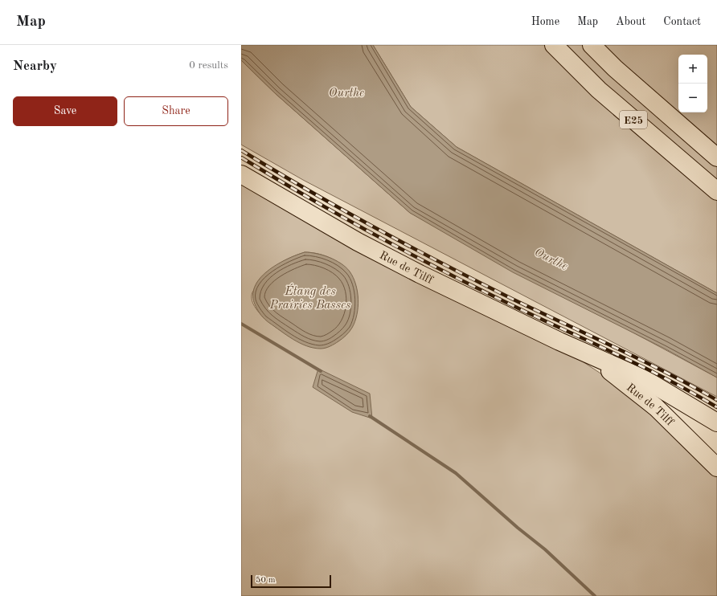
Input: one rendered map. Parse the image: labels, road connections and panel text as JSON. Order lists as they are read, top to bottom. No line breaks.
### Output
{"streets":{"main road":["E25","Rue de Tilff"]},"water":["Ourthe","Étang des Prairies Basses"],"scale_bar":"50 m","page":{"header":"Map","nav":["Home","Map","About","Contact"],"heading":["Nearby","0 results"],"map_buttons":["+","−"],"buttons":["Save","Share"],"scale":"50 m"}}
